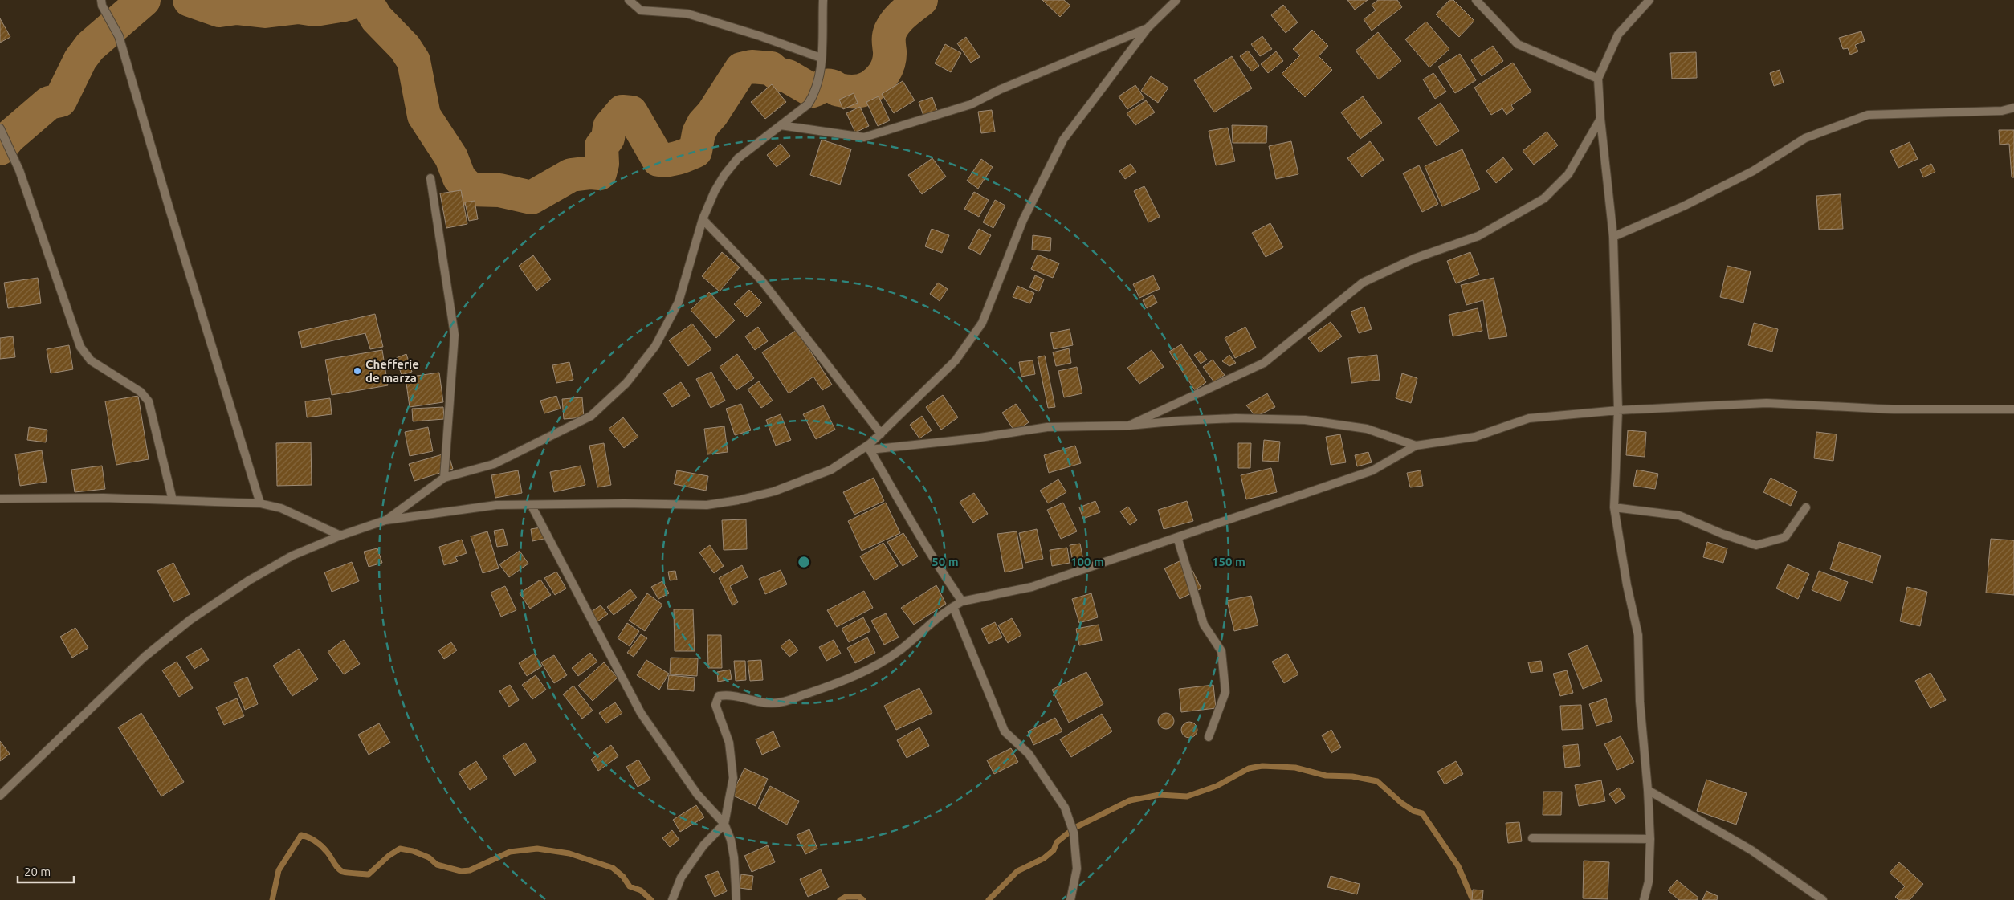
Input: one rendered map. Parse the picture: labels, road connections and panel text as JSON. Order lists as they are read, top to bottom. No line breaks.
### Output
{"places":["Chefferie de marza"],"scale_bar":"20 m","rings":["50 m","100 m","150 m"]}
